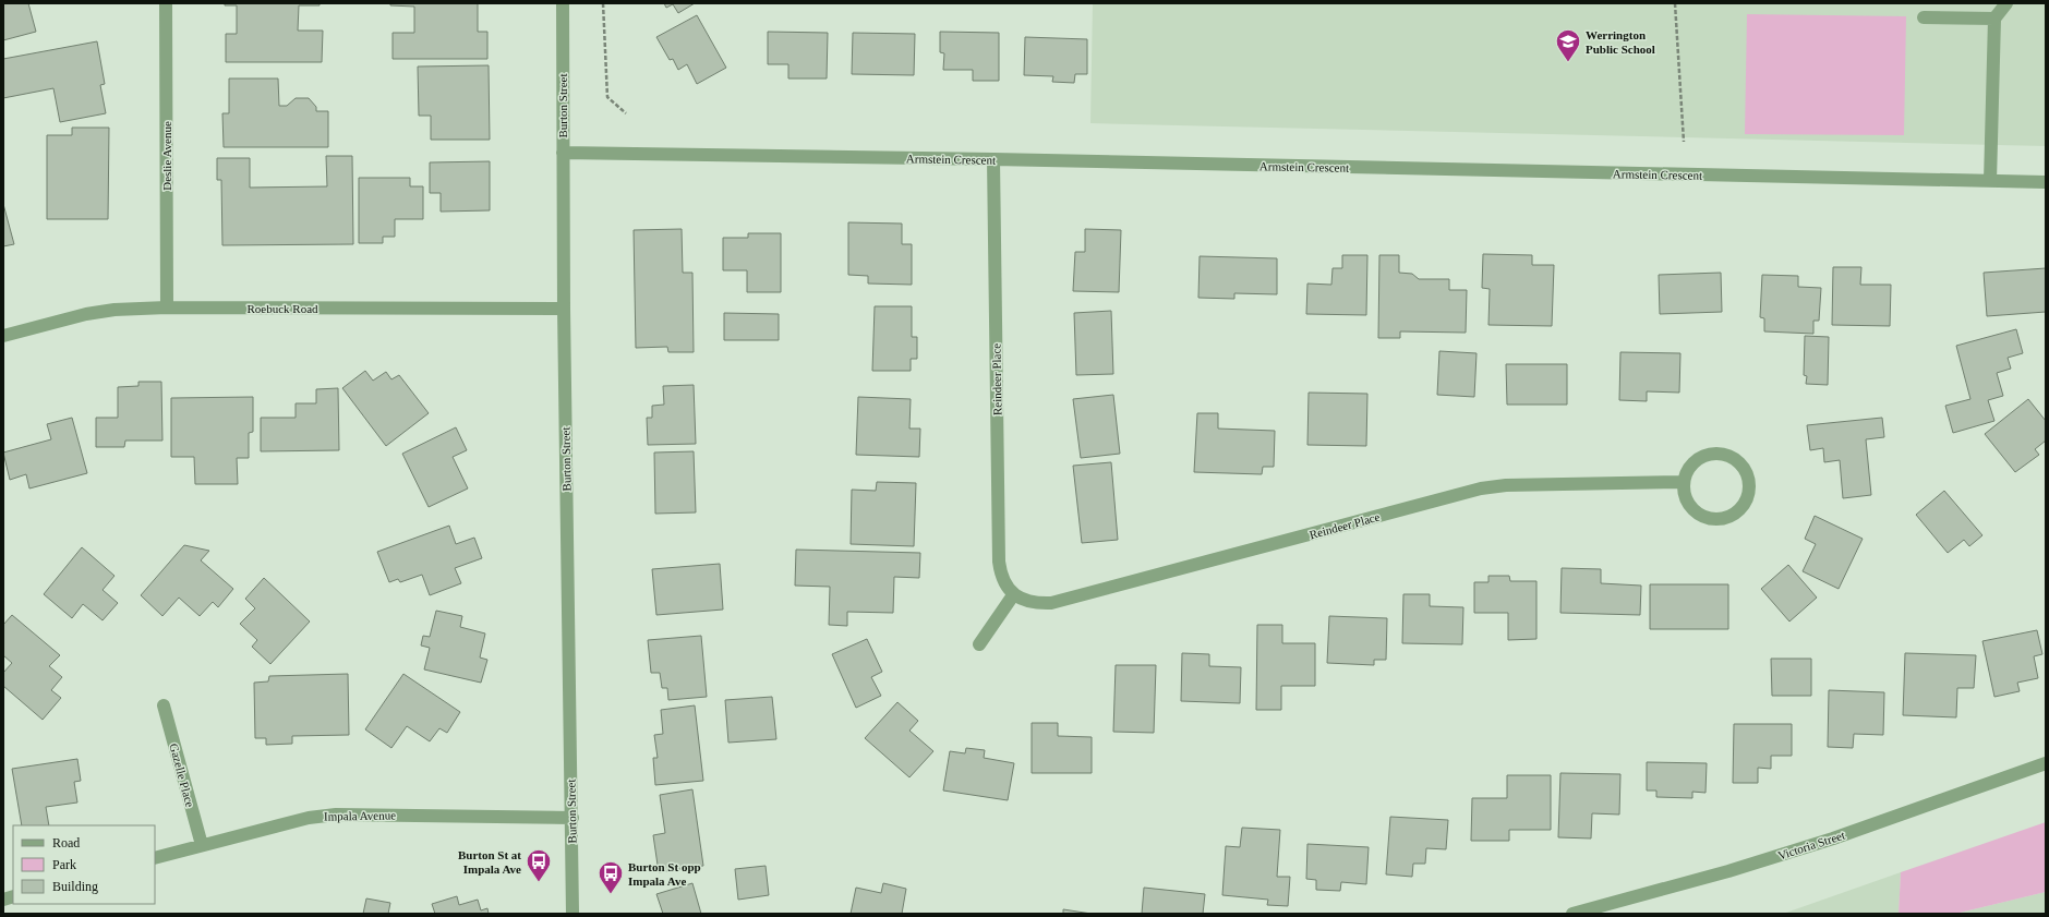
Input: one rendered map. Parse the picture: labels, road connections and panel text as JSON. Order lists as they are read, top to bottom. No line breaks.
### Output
{"streets":{"street":["Burton Street","Deslie Avenue","Armstein Crescent","Roebuck Road","Reindeer Place","Gazelle Place","Impala Avenue","Victoria Street"]},"crossings":[["Burton Street","Armstein Crescent"],["Burton Street","Roebuck Road"],["Burton Street","Impala Avenue"],["Deslie Avenue","Roebuck Road"],["Armstein Crescent","Reindeer Place"],["Gazelle Place","Impala Avenue"]],"places":{"school or university":["Werrington Public School"],"bus stop":["Burton St at Impala Ave","Burton St opp Impala Ave"]},"legend":["Road","Park","Building"]}
